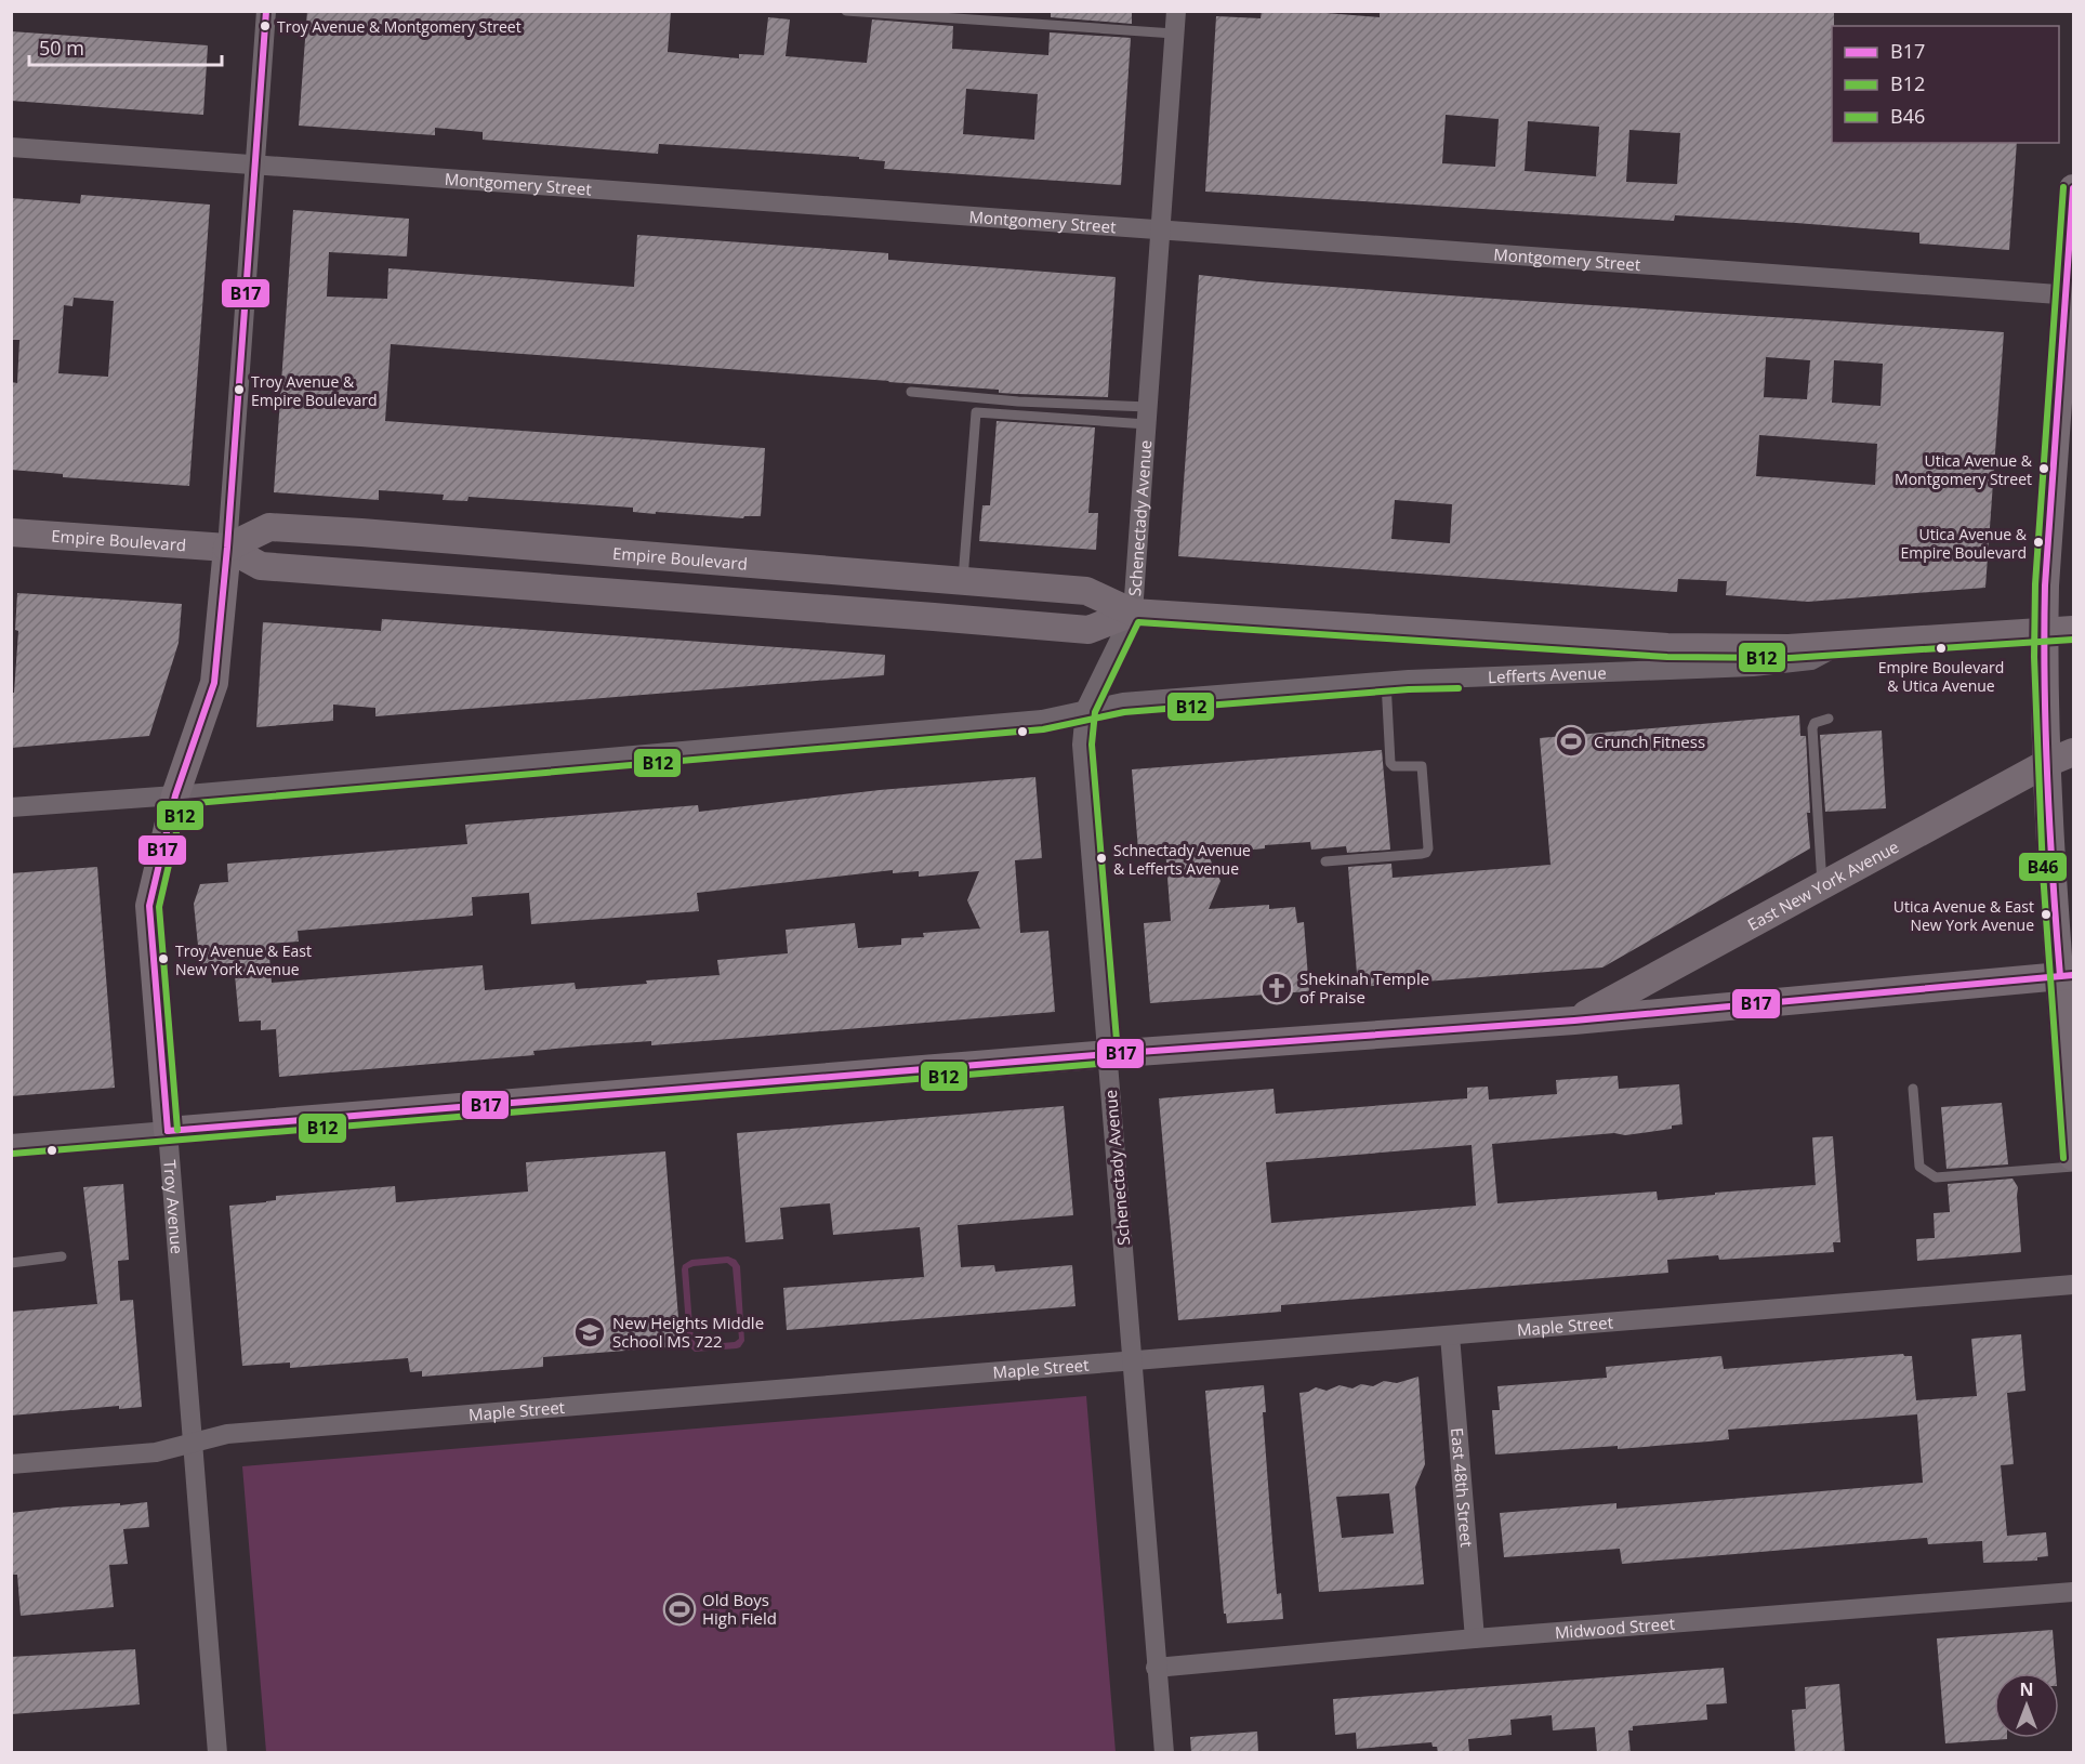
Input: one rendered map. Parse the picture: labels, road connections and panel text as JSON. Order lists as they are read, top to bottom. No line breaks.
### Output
{"streets":{"main road":["Empire Boulevard","East New York Avenue","Troy Avenue"],"street":["Montgomery Street","Schenectady Avenue","Lefferts Avenue","Maple Street","East 48th Street","Midwood Street"]},"crossings":[["Montgomery Street","Schenectady Avenue"],["Montgomery Street","Troy Avenue"],["Schenectady Avenue","Empire Boulevard"],["Schenectady Avenue","Lefferts Avenue"],["Schenectady Avenue","East New York Avenue"],["Schenectady Avenue","Maple Street"],["Schenectady Avenue","Midwood Street"],["Empire Boulevard","Lefferts Avenue"],["Empire Boulevard","Troy Avenue"],["Lefferts Avenue","Troy Avenue"],["East New York Avenue","Troy Avenue"],["Troy Avenue","Maple Street"],["Maple Street","East 48th Street"],["East 48th Street","Midwood Street"]],"places":{"other":["Troy Avenue & Montgomery Street","Troy Avenue & Empire Boulevard","Utica Avenue & Montgomery Street","Utica Avenue & Empire Boulevard","Empire Boulevard & Utica Avenue","Schnectady Avenue & Lefferts Avenue","Utica Avenue & East New York Avenue","Troy Avenue & East New York Avenue"],"sports":["Crunch Fitness","Old Boys High Field"],"church":["Shekinah Temple of Praise"],"school or university":["New Heights Middle School MS 722"]},"lines":["transit line B17","transit line B46","transit line B12"],"legend":["B17","B12","B46"],"scale_bar":"50 m","north":"top"}
